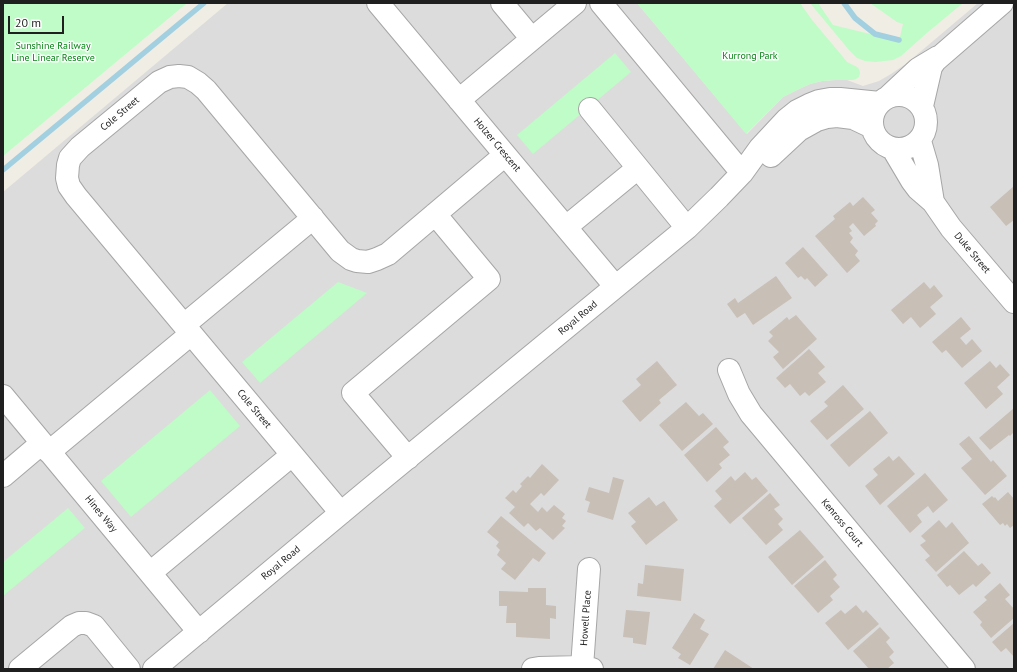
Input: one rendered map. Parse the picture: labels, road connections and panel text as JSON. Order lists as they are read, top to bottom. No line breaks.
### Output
{"streets":{"street":["Cole Street","Holzer Crescent","Duke Street","Royal Road","Hines Way","Kenross Court","Howell Place"]},"crossings":[["Cole Street","Holzer Crescent"],["Cole Street","Royal Road"],["Holzer Crescent","Royal Road"],["Duke Street","Royal Road"],["Royal Road","Hines Way"]],"parks":["Sunshine Railway Line Linear Reserve","Kurrong Park"],"scale_bar":"20 m"}
